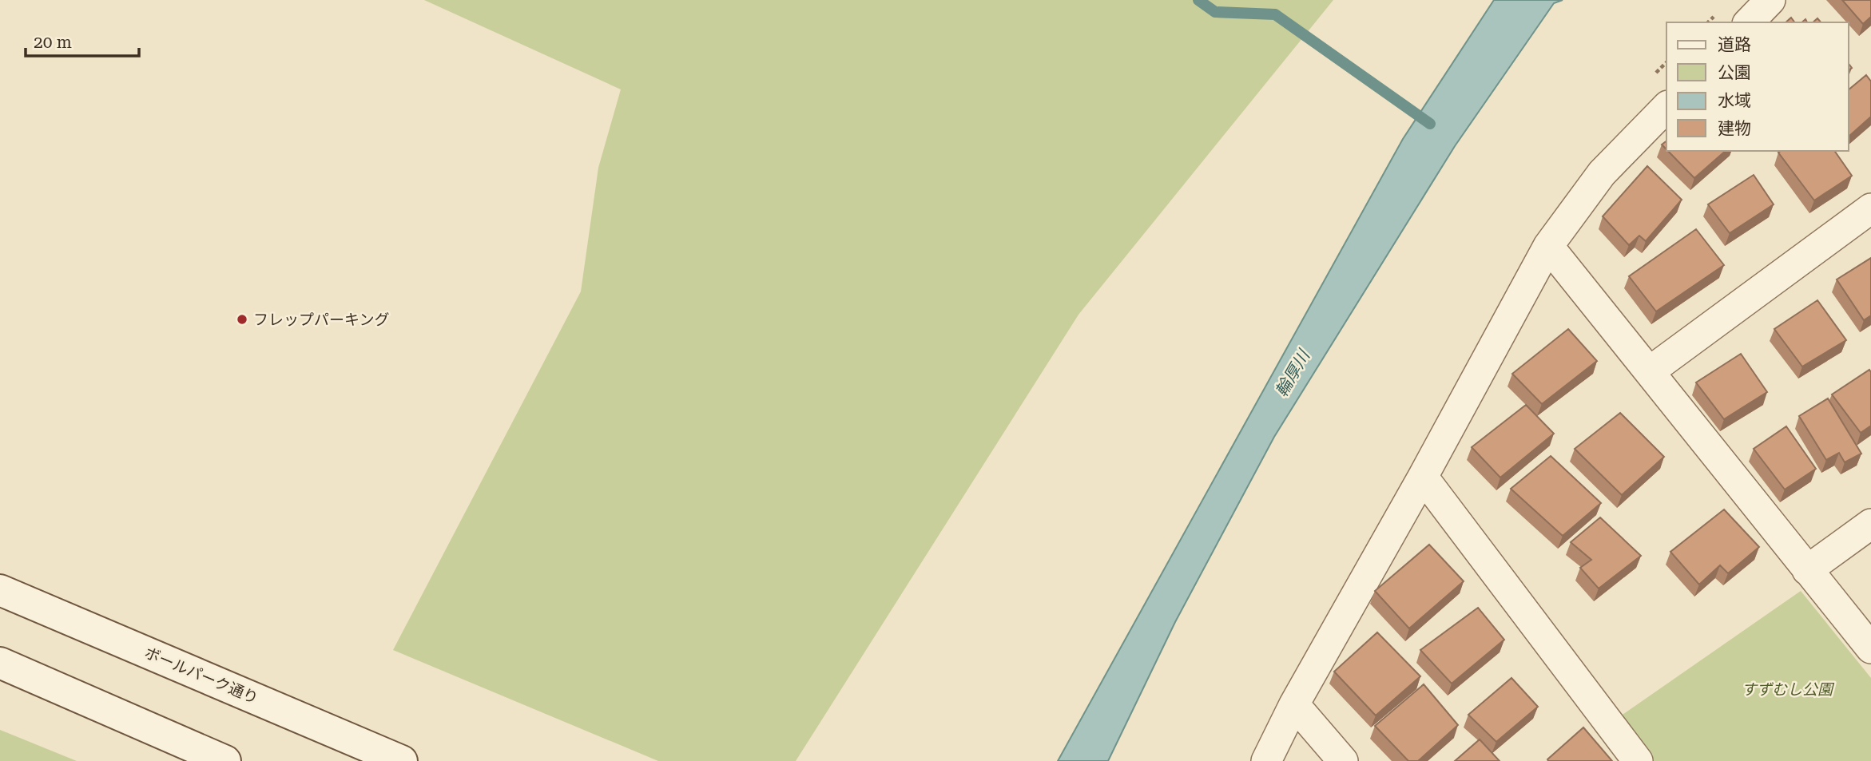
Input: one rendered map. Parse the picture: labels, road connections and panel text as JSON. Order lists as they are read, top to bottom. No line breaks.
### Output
{"streets":{"street":["ボールパーク通り"]},"water":["輪厚川"],"parks":["すずむし公園"],"places":["フレップパーキング"],"legend":["道路","公園","水域","建物"],"scale_bar":"20 m"}
